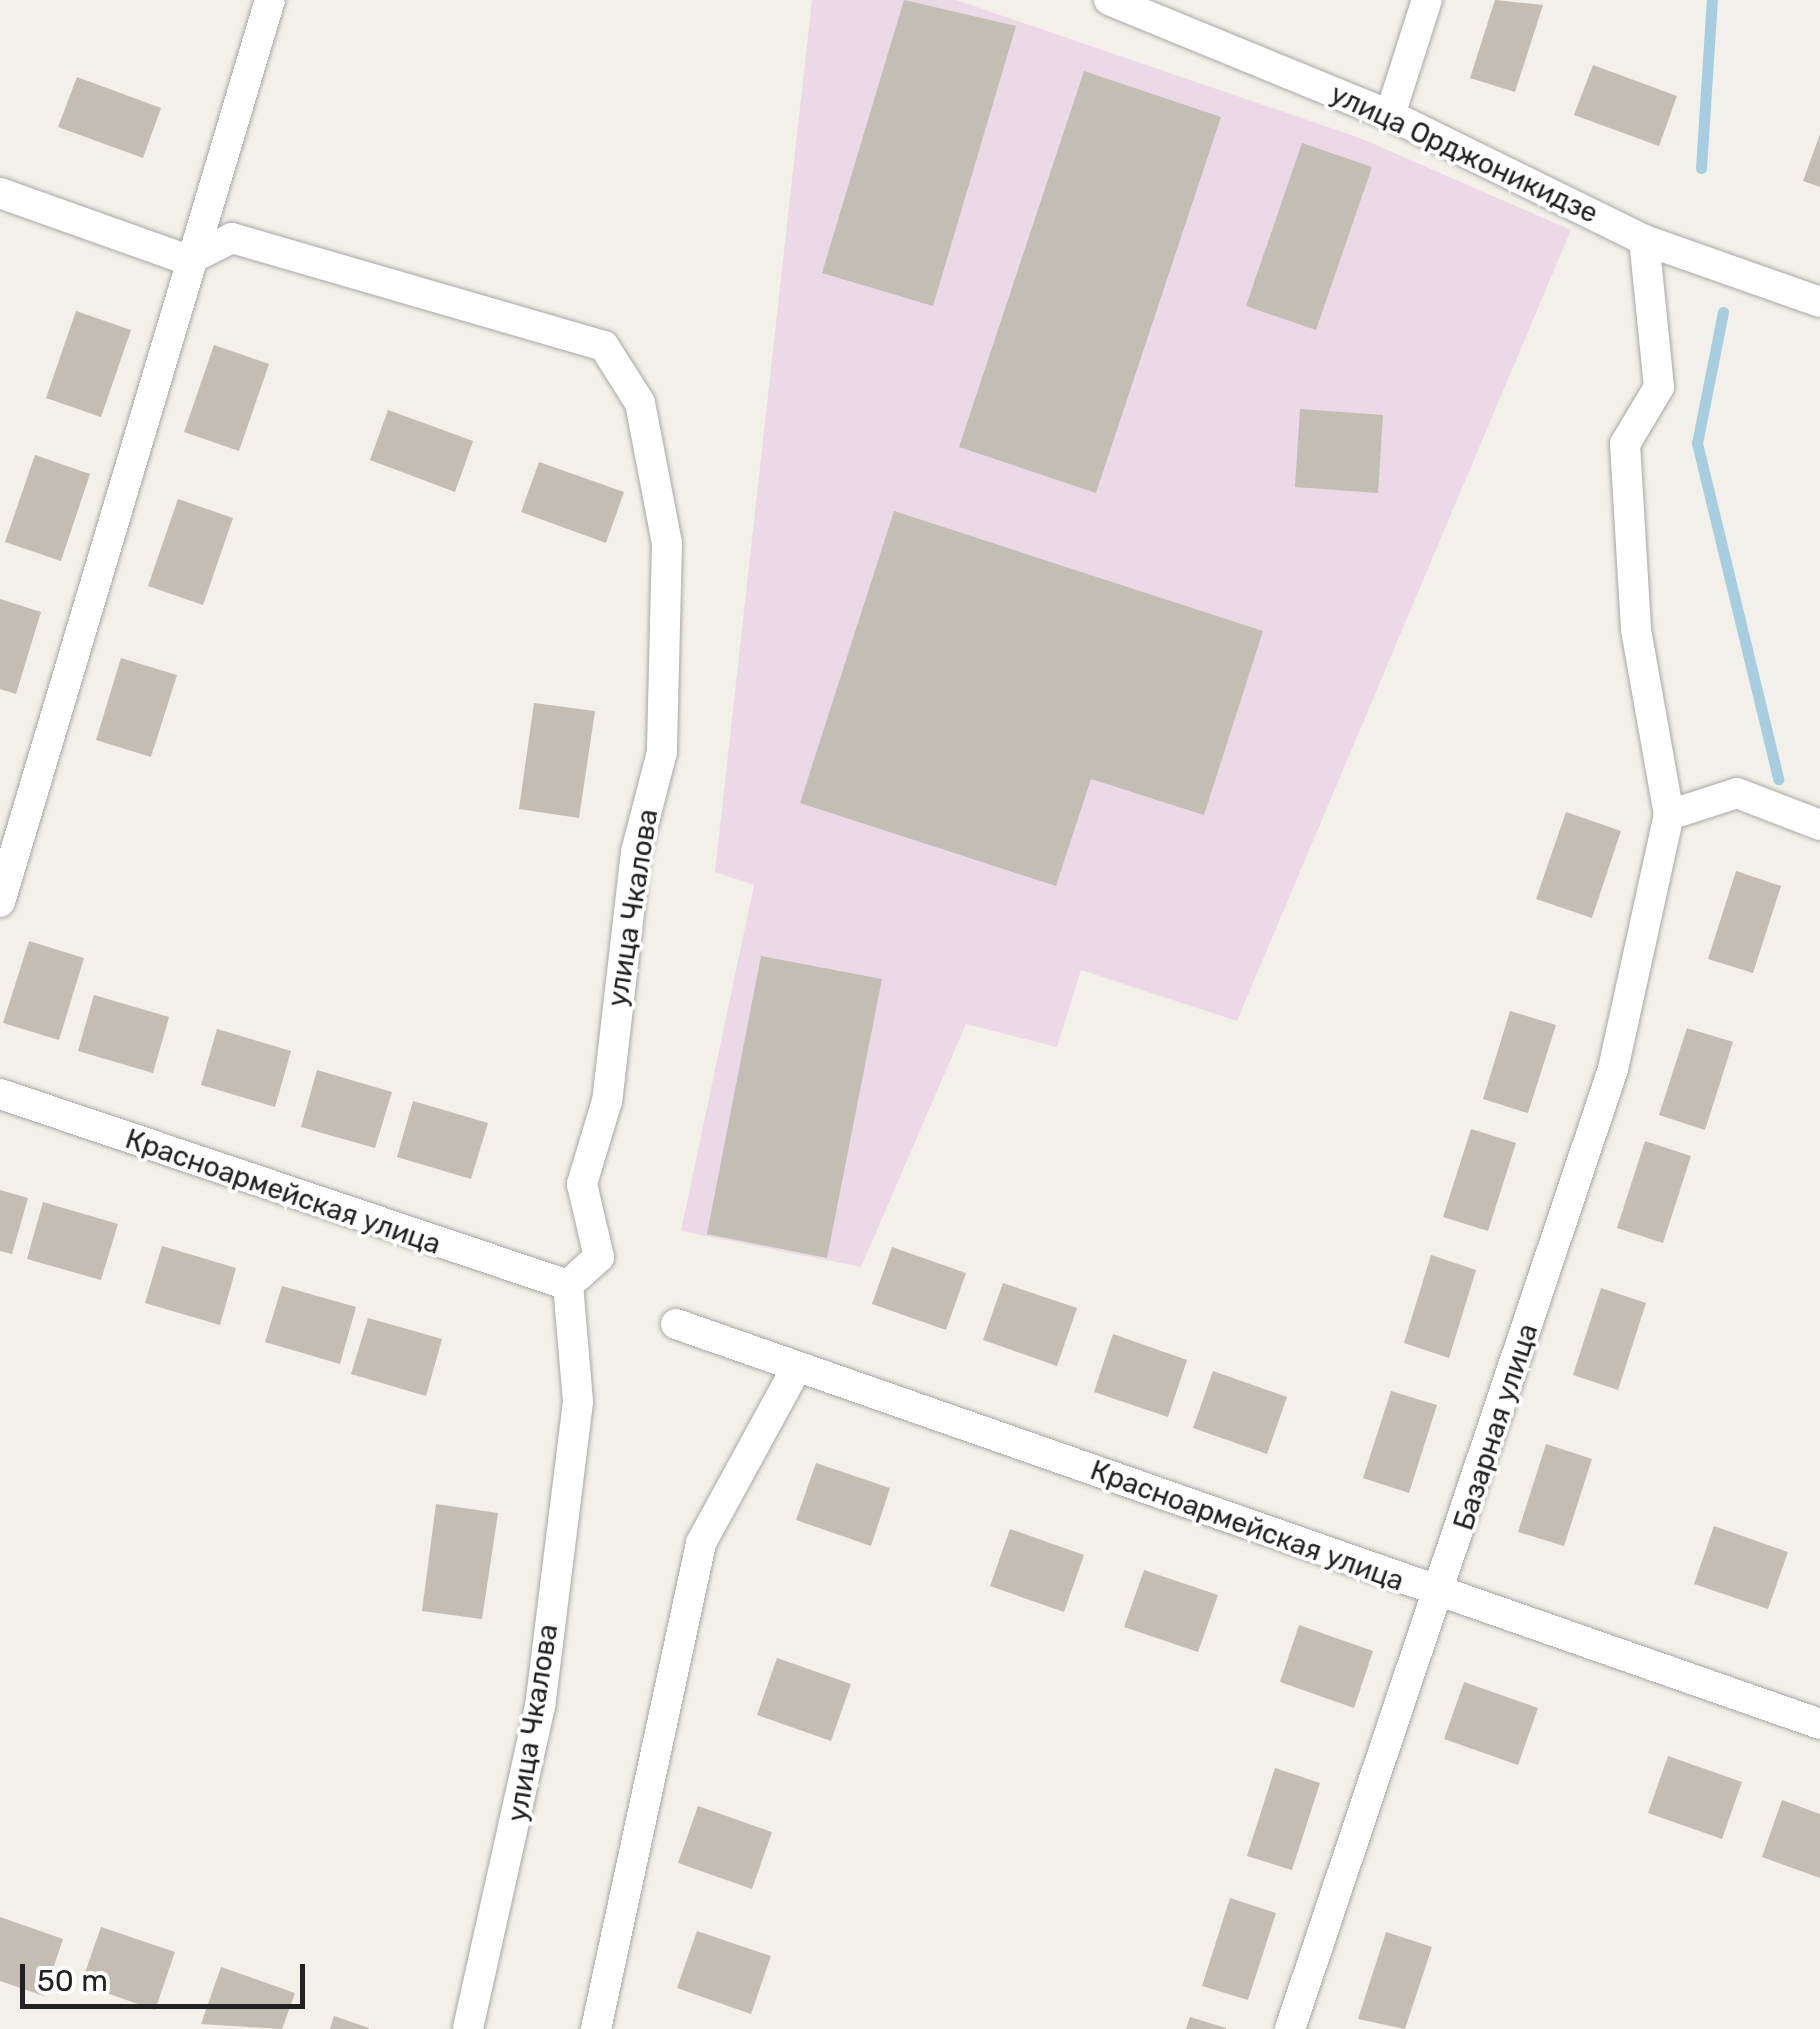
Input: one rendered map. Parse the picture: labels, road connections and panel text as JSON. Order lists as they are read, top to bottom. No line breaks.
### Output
{"streets":{"street":["улица Орджоникидзе","улица Чкалова","Красноармейская улица","Базарная улица"]},"crossings":[["улица Чкалова","Красноармейская улица"],["Красноармейская улица","Базарная улица"]],"scale_bar":"50 m"}
